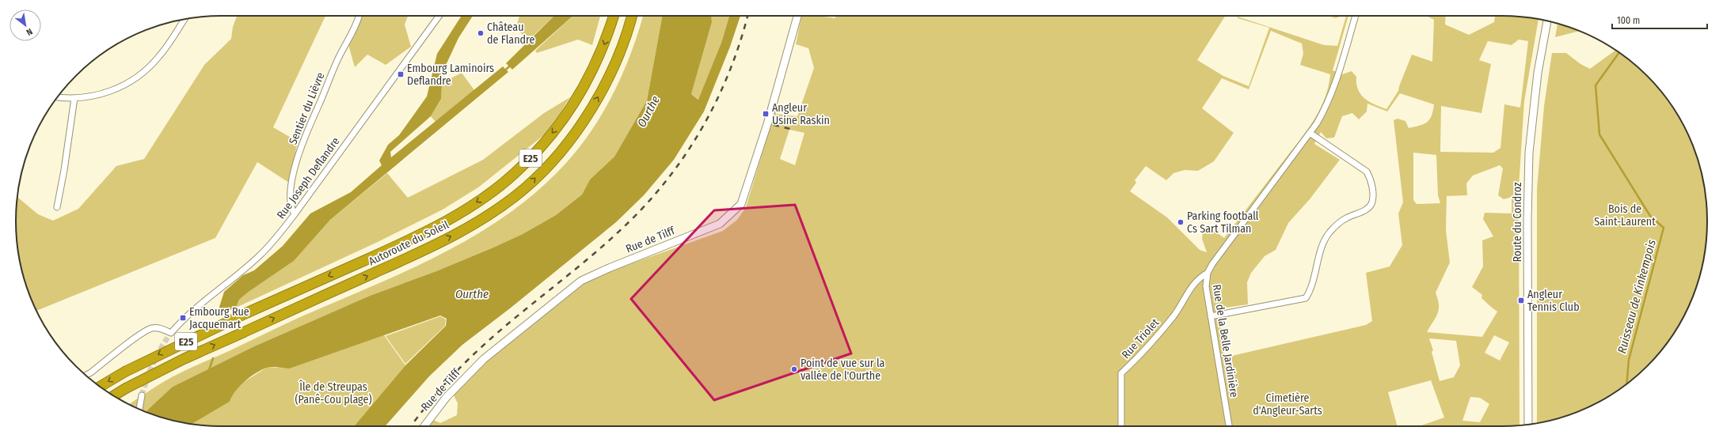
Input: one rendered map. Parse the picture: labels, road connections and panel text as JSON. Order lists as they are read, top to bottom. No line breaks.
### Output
{"streets":{"highway":["E25","Autoroute du Soleil"],"main road":["Route du Condroz","Rue de Tilff"],"street":["Sentier du Lièvre","Rue Joseph Deflandre","Rue Triolet","Rue de la Belle Jardinière"]},"crossings":[["Sentier du Lièvre","Rue Joseph Deflandre"],["Rue Triolet","Rue de la Belle Jardinière"]],"water":["Ourthe","Ruisseau de Kinkempois"],"parks":["Bois de Saint-Laurent","Île de Streupas (Panê-Cou plage)","Cimetière d'Angleur-Sarts"],"places":{"other":["Château de Flandre","Parking football Cs Sart Tilman","Point de vue sur la vallée de l'Ourthe"],"transit":["Embourg Laminoirs Deflandre","Angleur Usine Raskin","Angleur Tennis Club","Embourg Rue Jacquemart"]},"scale_bar":"100 m","north":"bottom right"}
